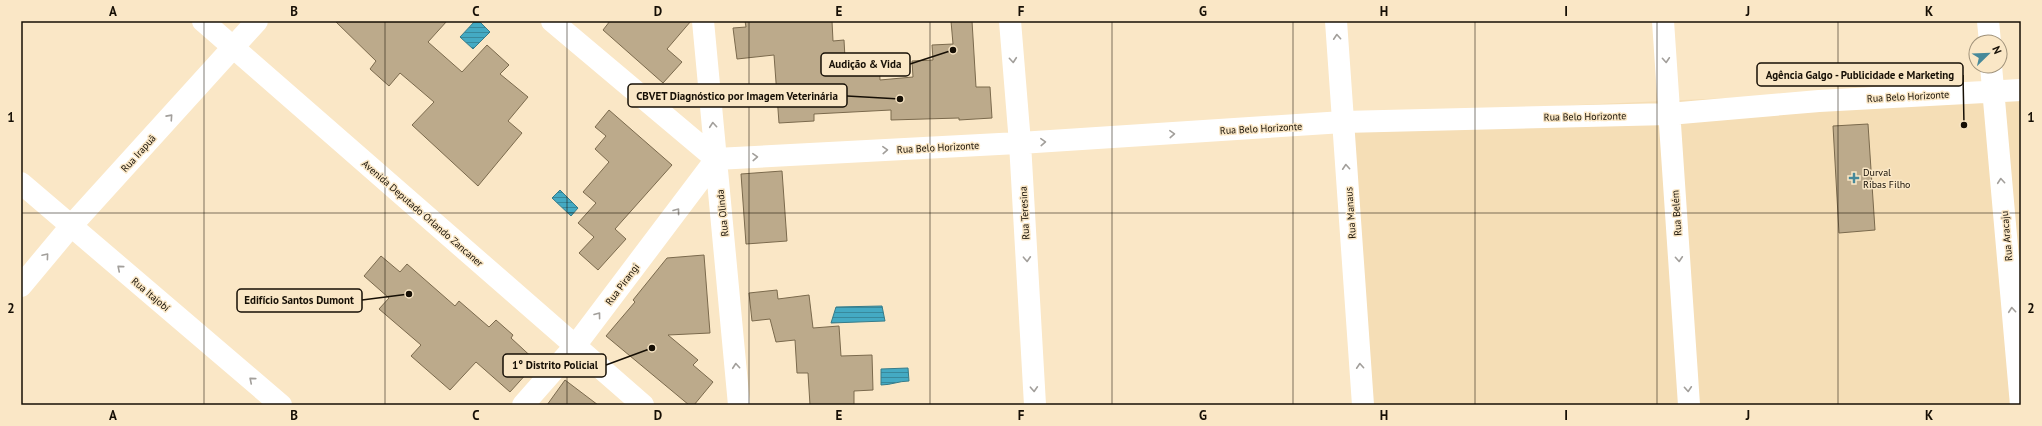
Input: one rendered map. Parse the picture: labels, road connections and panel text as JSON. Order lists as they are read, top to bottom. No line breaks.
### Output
{"streets":{"street":["Rua Belo Horizonte","Rua Irapuã","Avenida Deputado Orlando Zancaner","Rua Olinda","Rua Teresina","Rua Manaus","Rua Belém","Rua Aracaju","Rua Pirangi","Rua Itajobí"]},"crossings":[["Rua Belo Horizonte","Rua Olinda"],["Rua Belo Horizonte","Rua Teresina"],["Rua Belo Horizonte","Rua Manaus"],["Rua Belo Horizonte","Rua Belém"],["Rua Belo Horizonte","Rua Aracaju"],["Rua Belo Horizonte","Rua Pirangi"],["Rua Irapuã","Avenida Deputado Orlando Zancaner"],["Rua Irapuã","Rua Itajobí"],["Avenida Deputado Orlando Zancaner","Rua Pirangi"],["Rua Olinda","Rua Pirangi"]],"one_way":["Rua Belo Horizonte","Rua Irapuã","Rua Olinda","Rua Teresina","Rua Manaus","Rua Belém","Rua Aracaju","Rua Pirangi","Rua Itajobí"],"places":{"other":["Audição & Vida","CBVET Diagnóstico por Imagem Veterinária","Agência Galgo - Publicidade e Marketing","Edifício Santos Dumont","1° Distrito Policial"],"health":["Durval Ribas Filho"]},"north":"top right","grid":{"columns":["A","B","C","D","E","F","G","H","I","J","K"],"rows":["1","2"]}}
